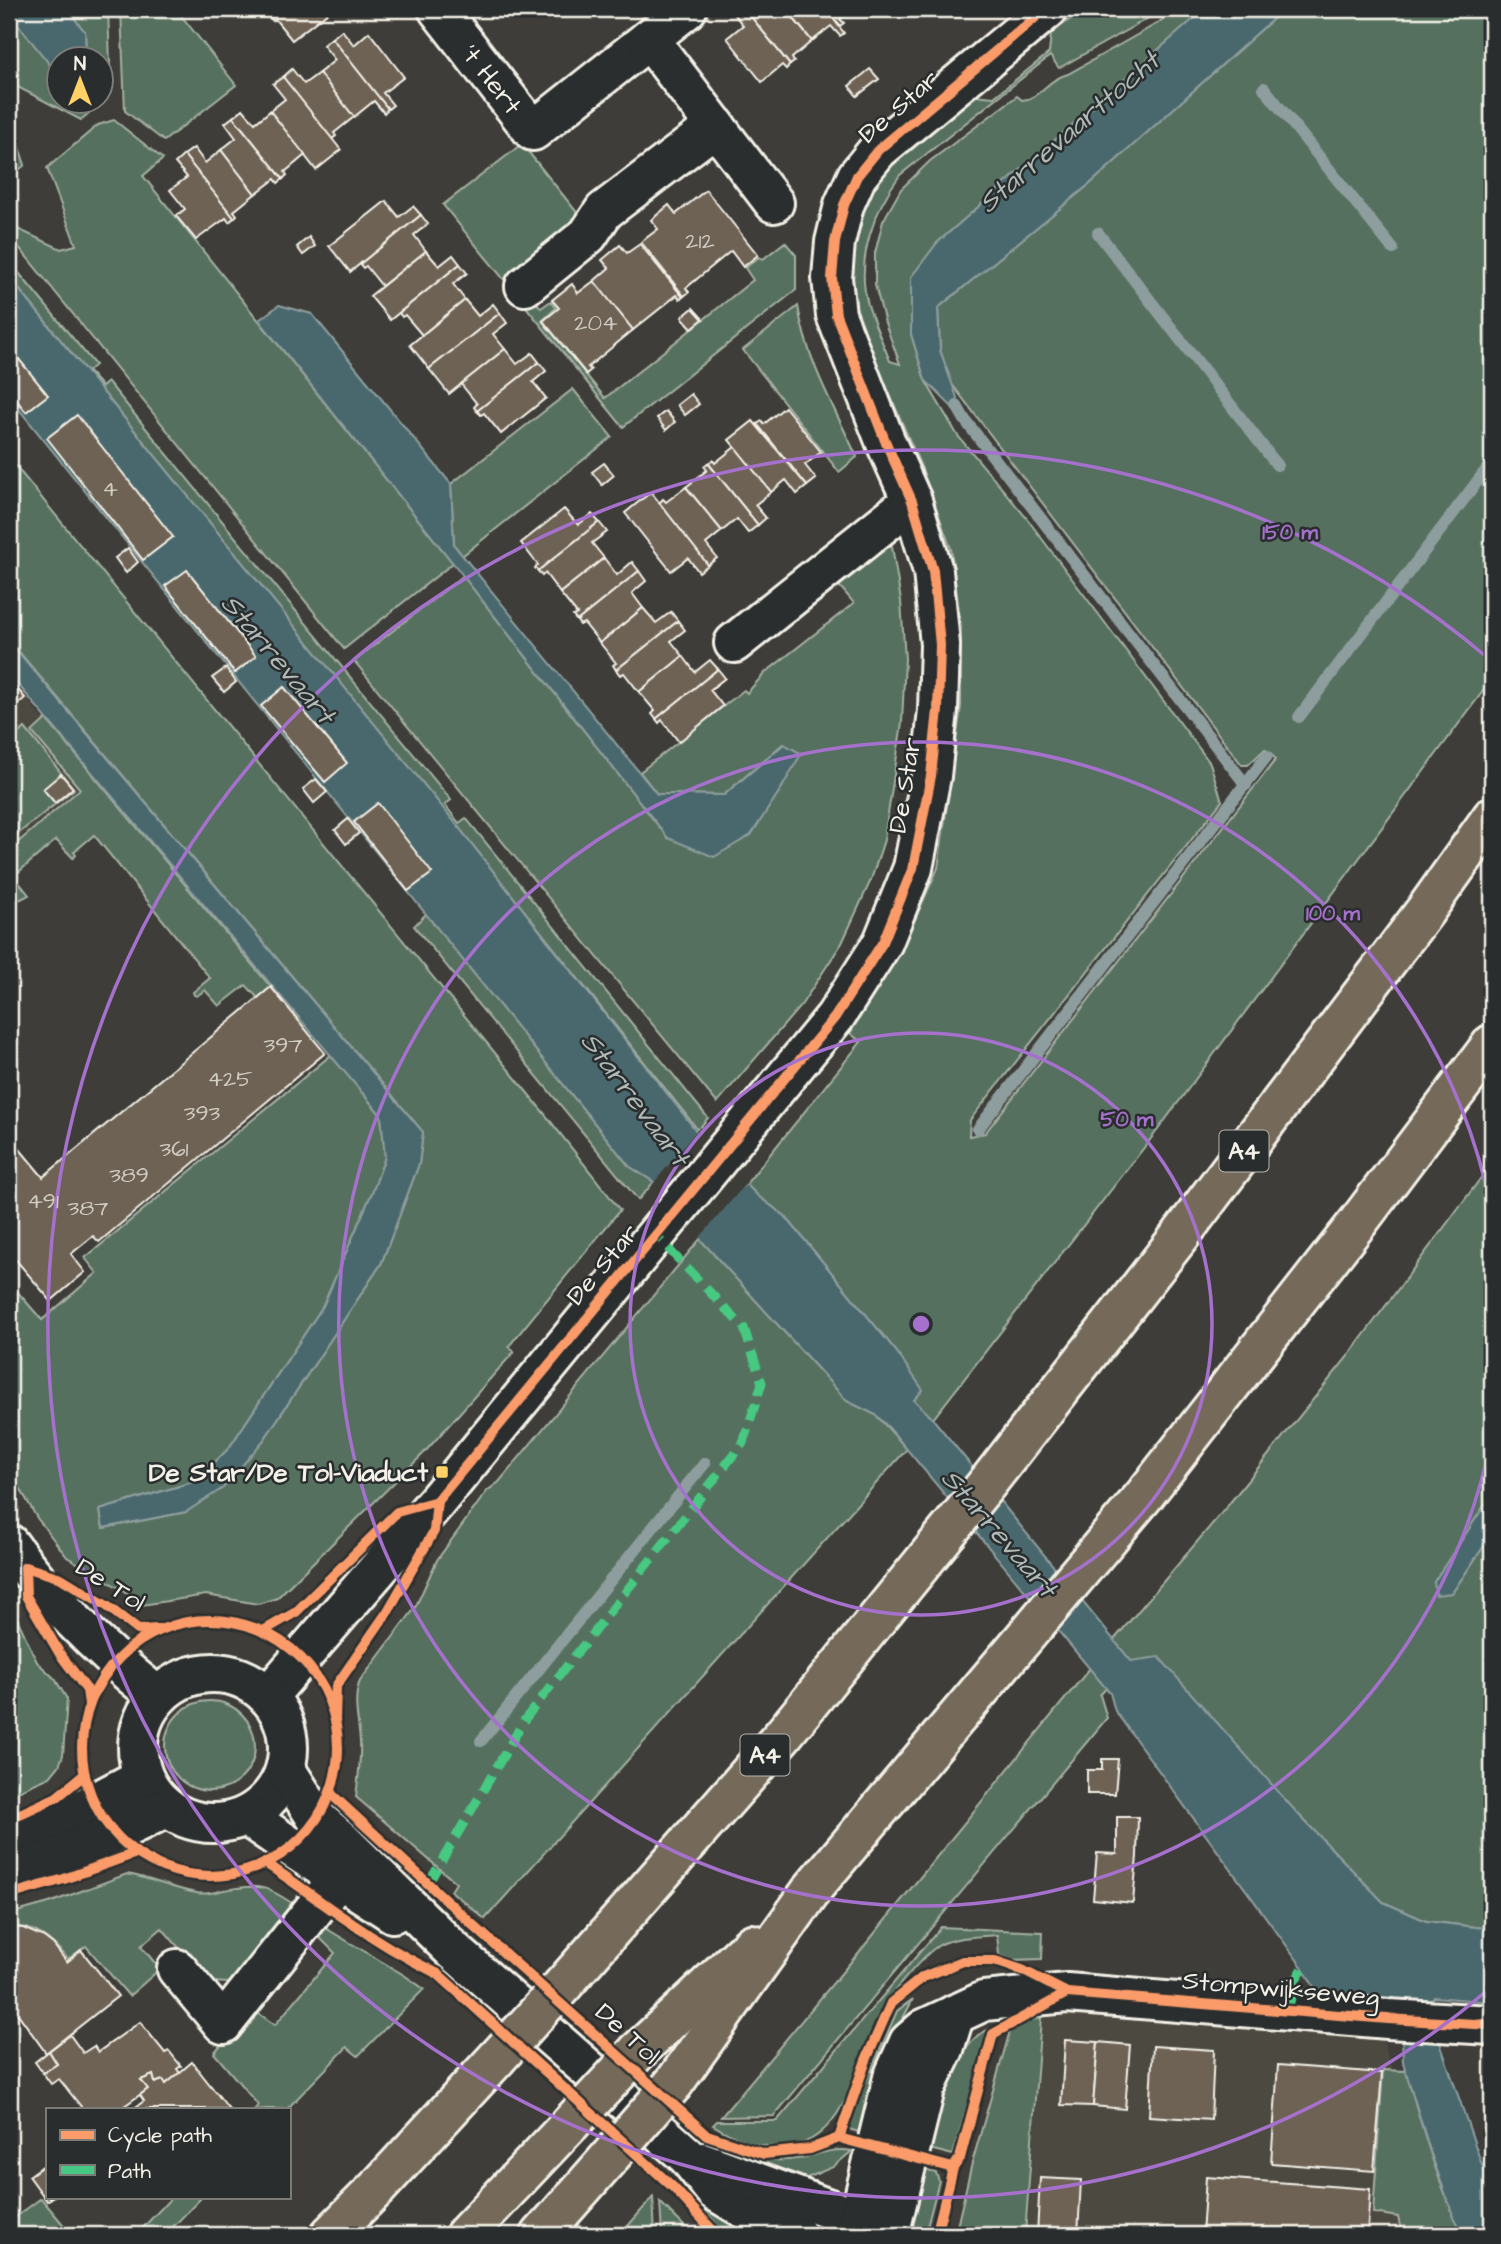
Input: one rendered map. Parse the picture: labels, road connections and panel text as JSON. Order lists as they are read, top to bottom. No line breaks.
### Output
{"streets":{"highway":["A4"],"street":["'t Hert","De Star","De Tol","Stompwijkseweg"]},"crossings":[["De Star","De Tol"],["De Tol","Stompwijkseweg"]],"water":["Starrevaarttocht","Starrevaart"],"places":{"transit":["De Star/De Tol-Viaduct"]},"house_numbers":["212","204","4","397","425","393","361","389","491","387"],"legend":["Cycle path","Path"],"north":"top","rings":["150 m","100 m","50 m"]}
